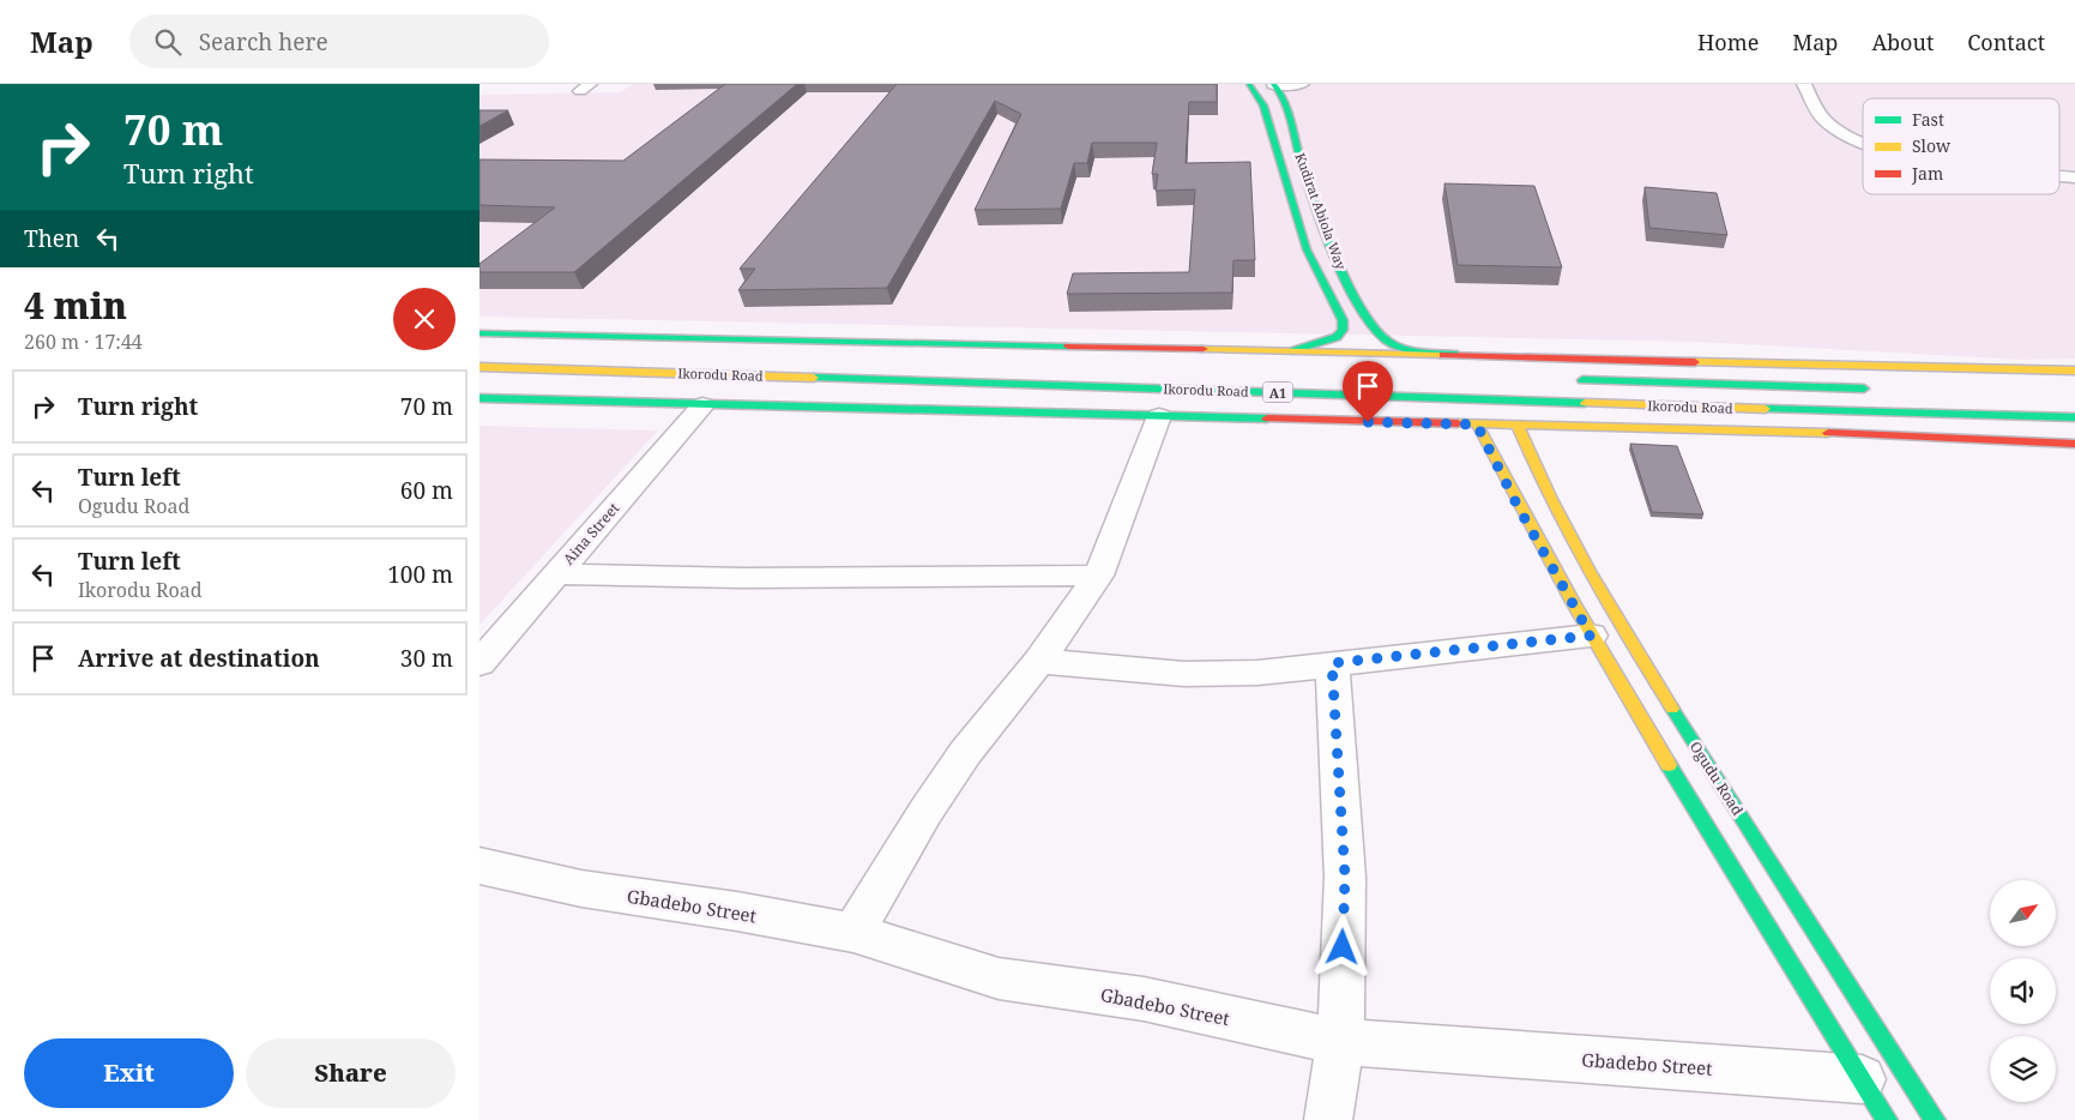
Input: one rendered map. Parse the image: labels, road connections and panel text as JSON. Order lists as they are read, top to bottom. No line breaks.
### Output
{"streets":{"main road":["Kudirat Abiola Way","Ikorodu Road","A1","Ogudu Road"],"street":["Aina Street","Gbadebo Street"]},"crossings":[["Ikorodu Road","Aina Street"],["Ikorodu Road","Ogudu Road"]],"legend":["Fast","Slow","Jam"],"north":"top right","page":{"header":"Map","search":"Search here","nav":["Home","Map","About","Contact"],"turn":["70 m","Turn right"],"then":"Then","heading":["4 min","260 m · 17:44"],"list":[{"name":"Turn right","value":"70 m"},{"name":"Turn left","note":"Ogudu Road","value":"60 m"},{"name":"Turn left","note":"Ikorodu Road","value":"100 m"},{"name":"Arrive at destination","value":"30 m"}],"buttons":["Exit","Share"]}}
